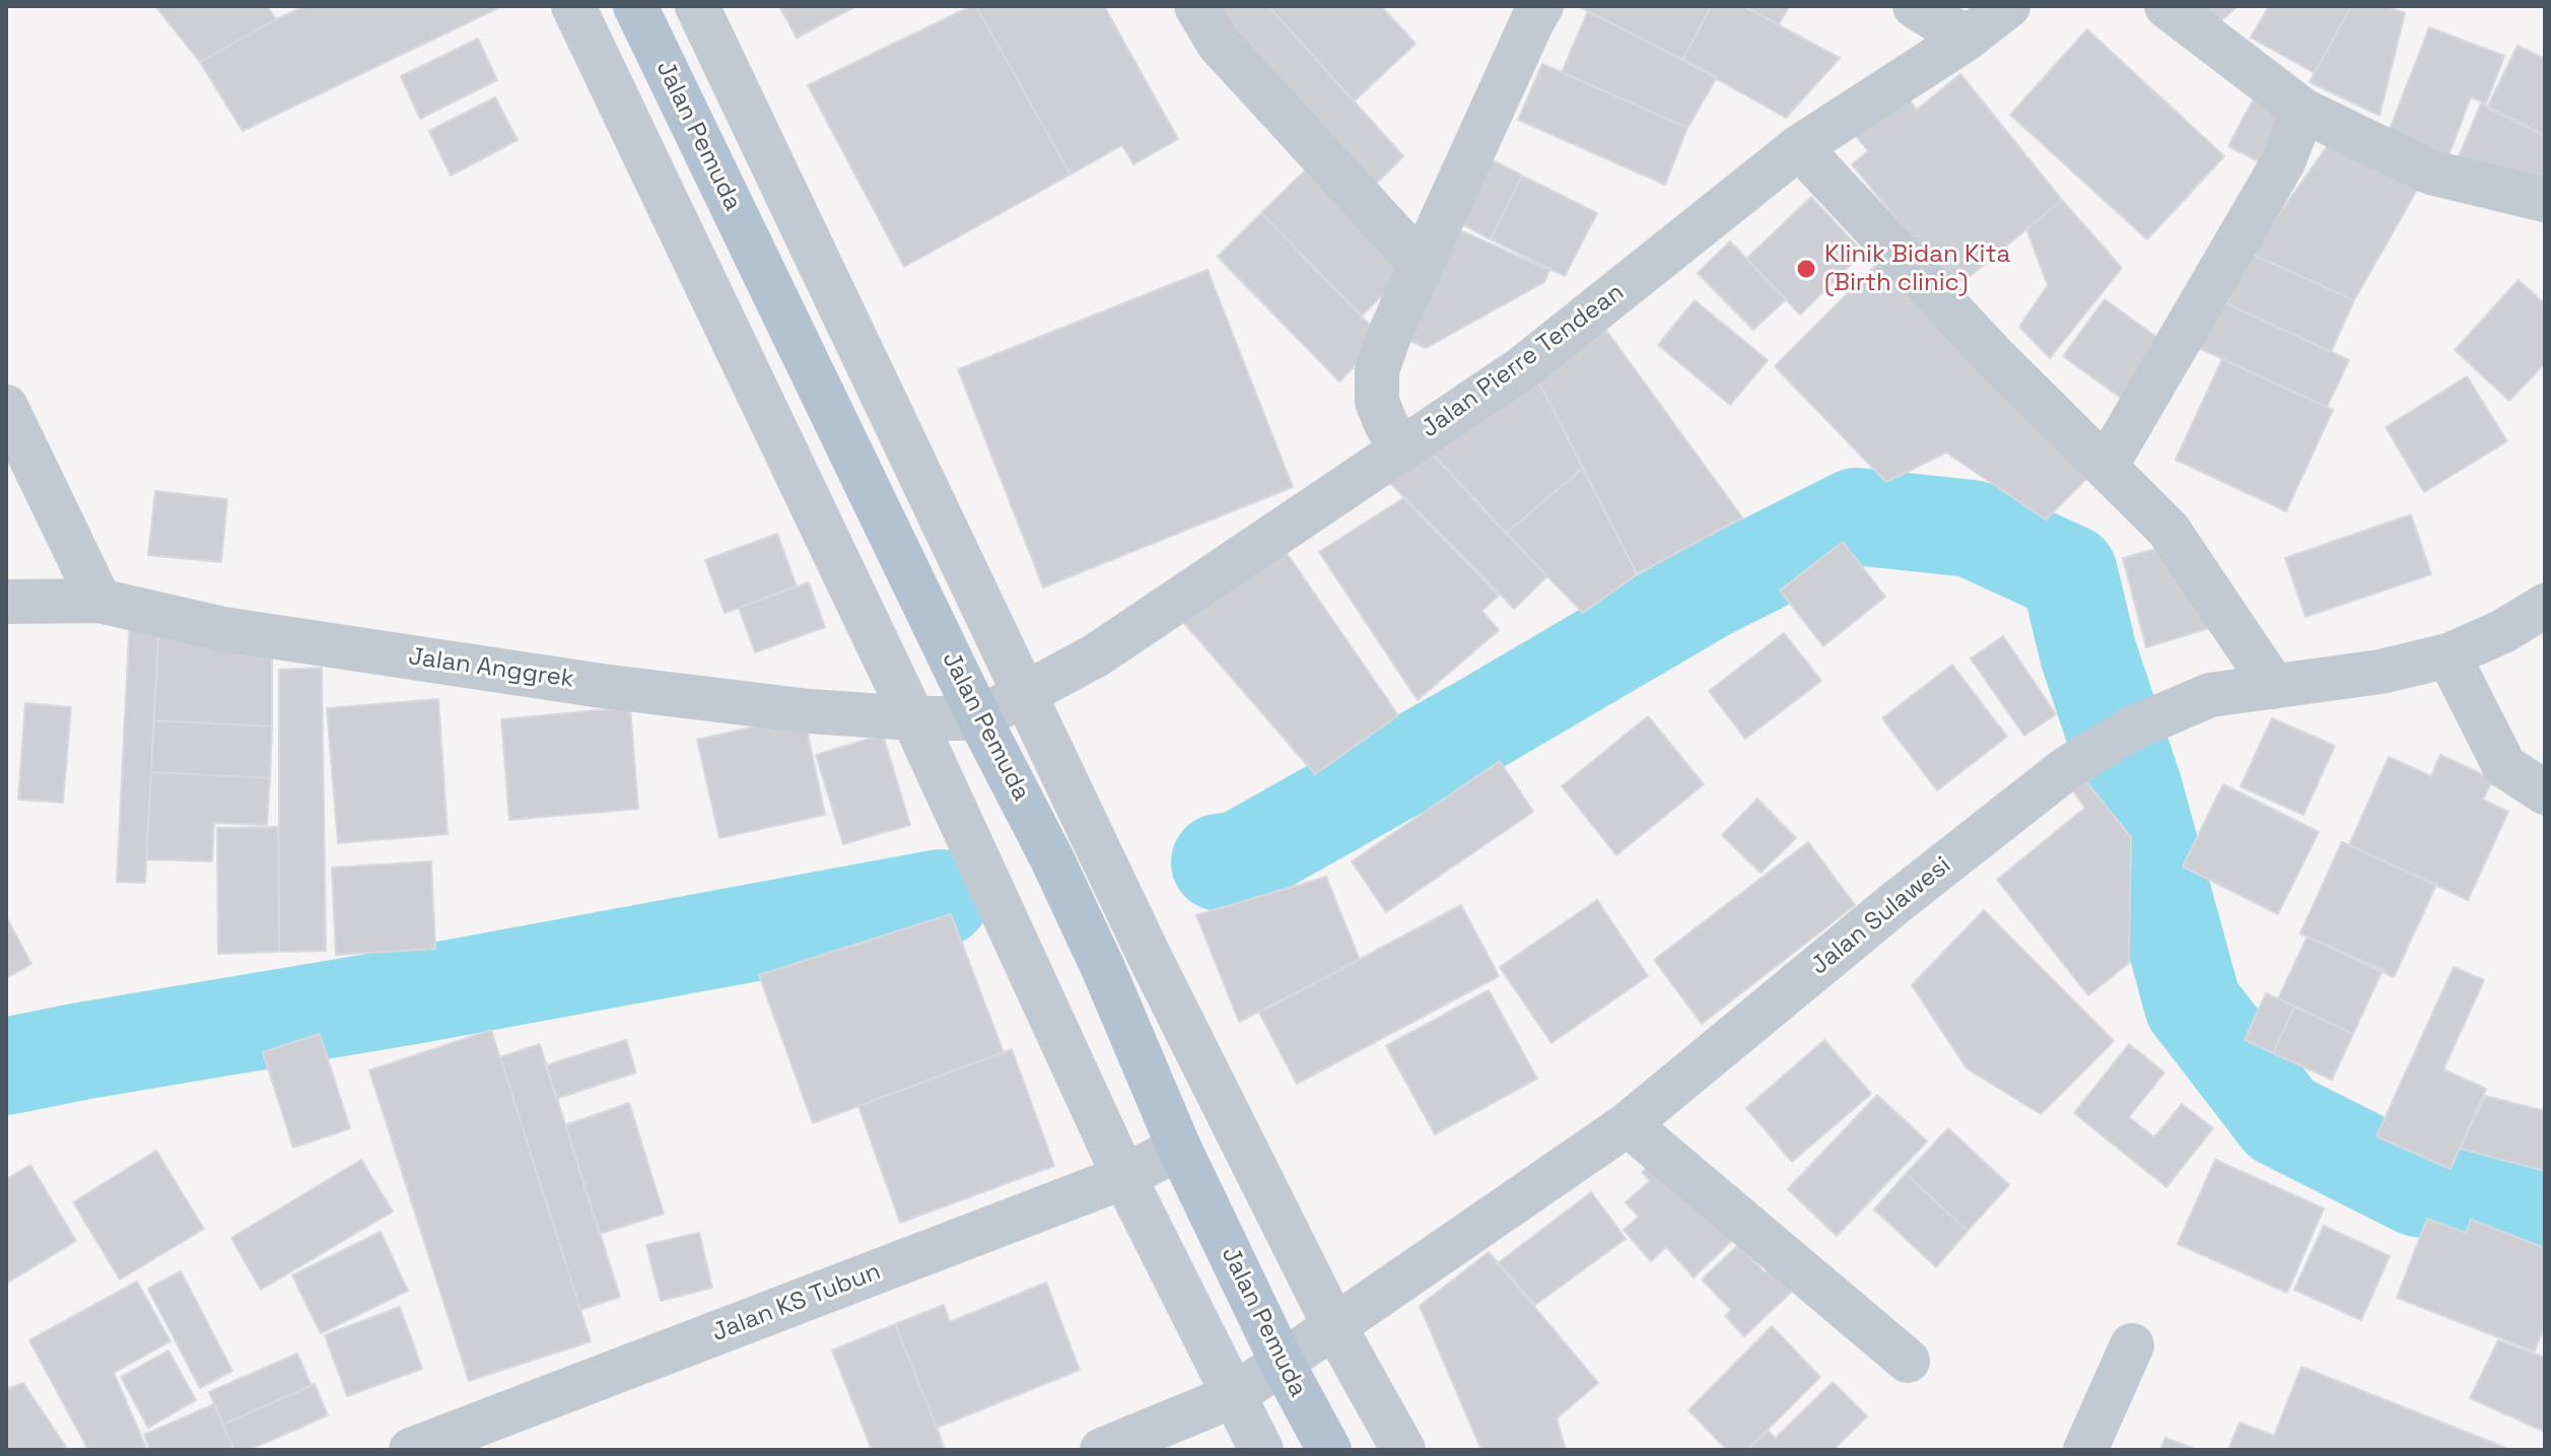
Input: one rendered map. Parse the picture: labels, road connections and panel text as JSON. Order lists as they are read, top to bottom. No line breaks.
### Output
{"streets":{"main road":["Jalan Pemuda"],"street":["Jalan Pierre Tendean","Jalan Anggrek","Jalan Sulawesi","Jalan KS Tubun"]},"crossings":[["Jalan Pemuda","Jalan Pierre Tendean"],["Jalan Pemuda","Jalan Anggrek"],["Jalan Pemuda","Jalan Sulawesi"],["Jalan Pemuda","Jalan KS Tubun"],["Jalan Pierre Tendean","Jalan Anggrek"]],"places":["Klinik Bidan Kita (Birth clinic)"]}
